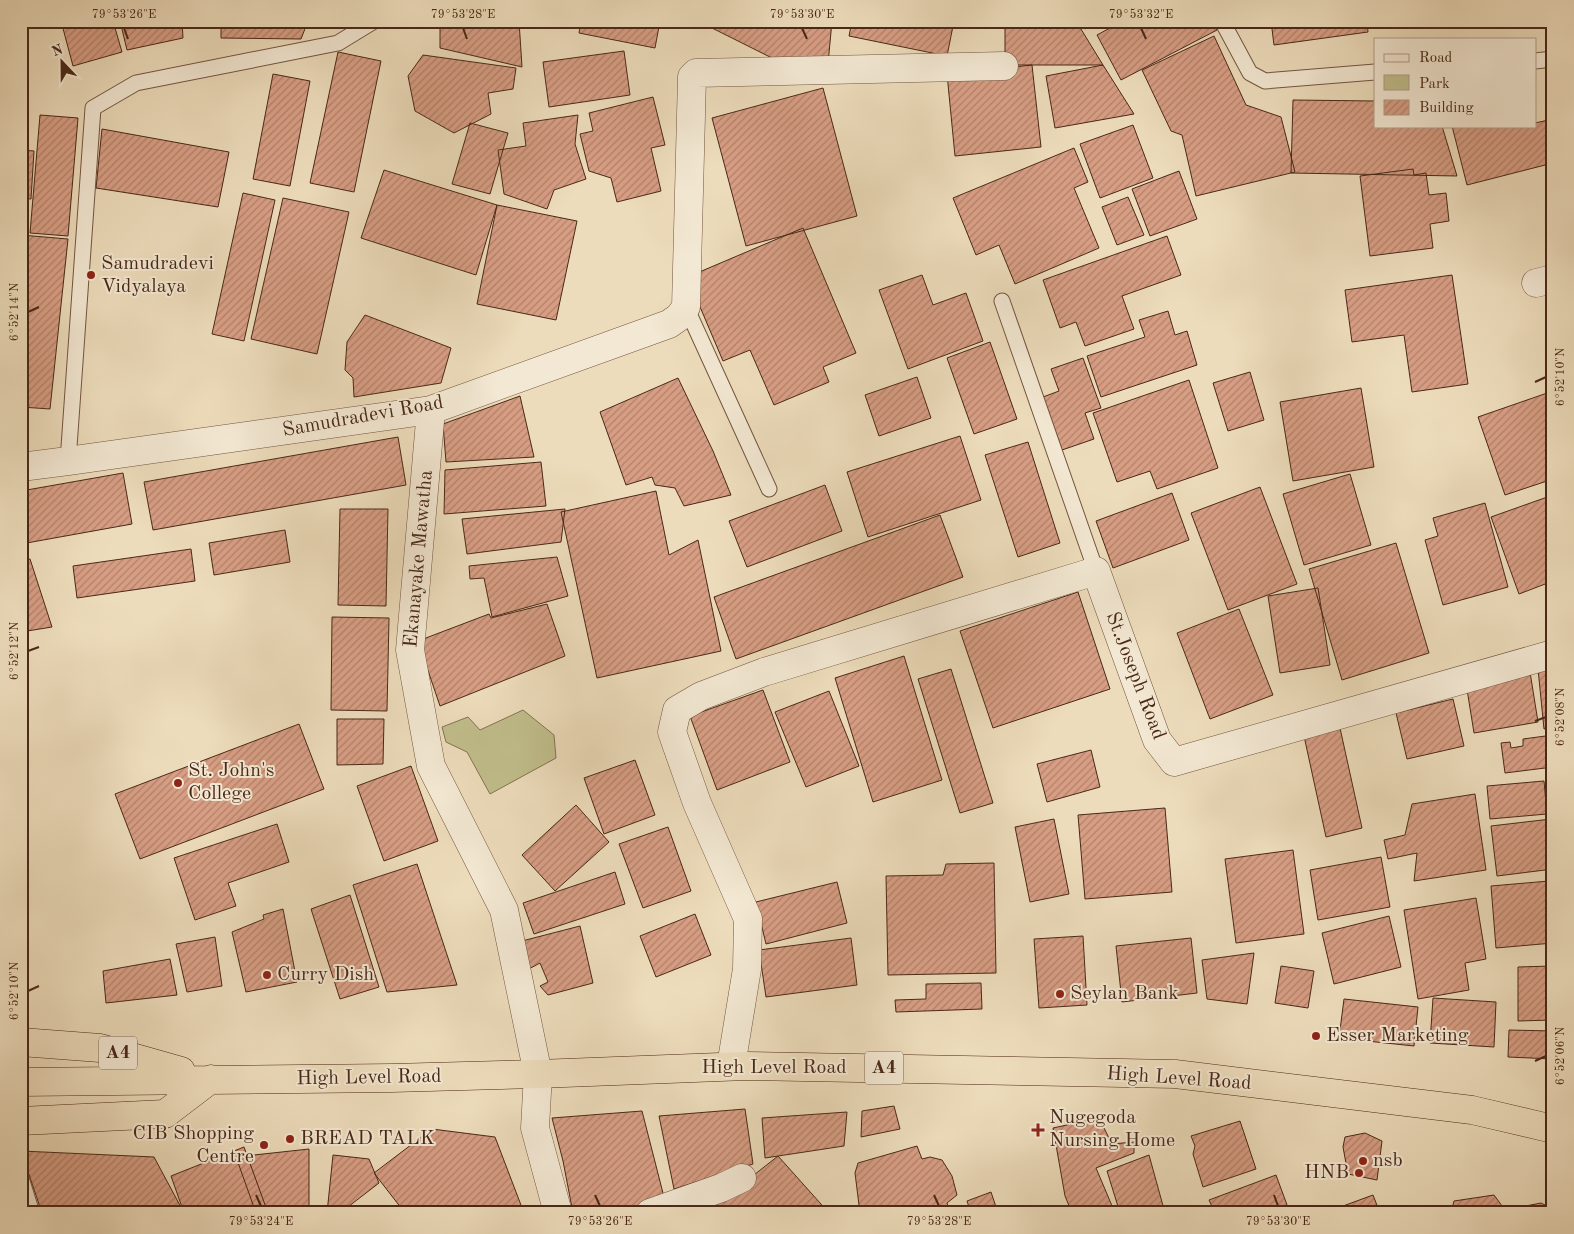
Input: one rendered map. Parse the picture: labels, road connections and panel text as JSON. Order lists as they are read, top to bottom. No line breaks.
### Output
{"streets":{"highway":["A4","High Level Road"],"street":["Samudradevi Road","Ekanayake Mawatha","St.Joseph Road"]},"crossings":[["Samudradevi Road","Ekanayake Mawatha"],["Ekanayake Mawatha","High Level Road"],["A4","High Level Road"]],"places":{"other":["Samudradevi Vidyalaya","St. John's College","Curry Dish","Seylan Bank","Esser Marketing","BREAD TALK","CIB Shopping Centre","nsb","HNB"],"health":["Nugegoda Nursing Home"]},"legend":["Road","Park","Building"],"north":"top","coordinates":["79°53'26\"E","79°53'28\"E","79°53'30\"E","79°53'32\"E","6°52'14\"N","6°52'10\"N","6°52'12\"N","6°52'08\"N","6°52'06\"N","79°53'24\"E"]}
